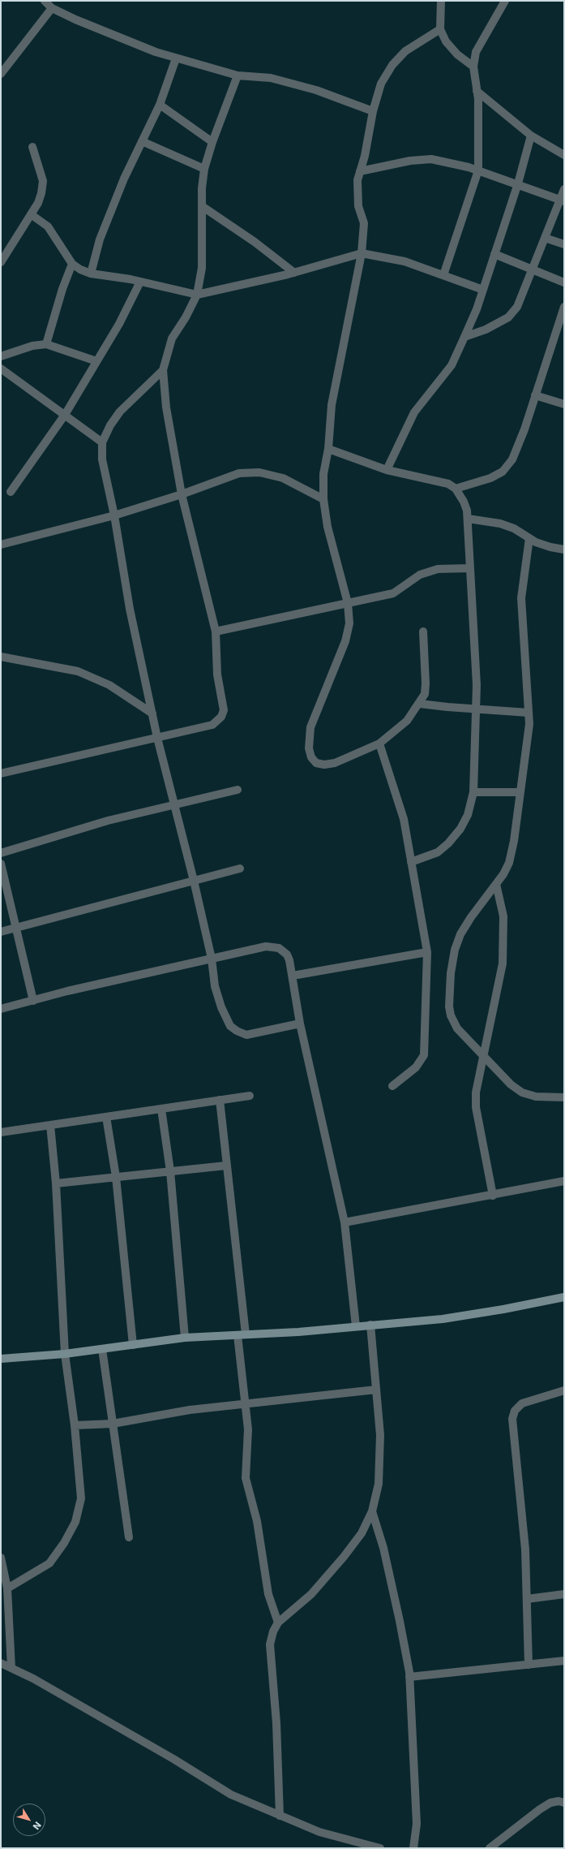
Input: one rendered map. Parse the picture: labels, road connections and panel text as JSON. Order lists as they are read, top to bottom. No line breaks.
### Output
{"north":"bottom right"}
